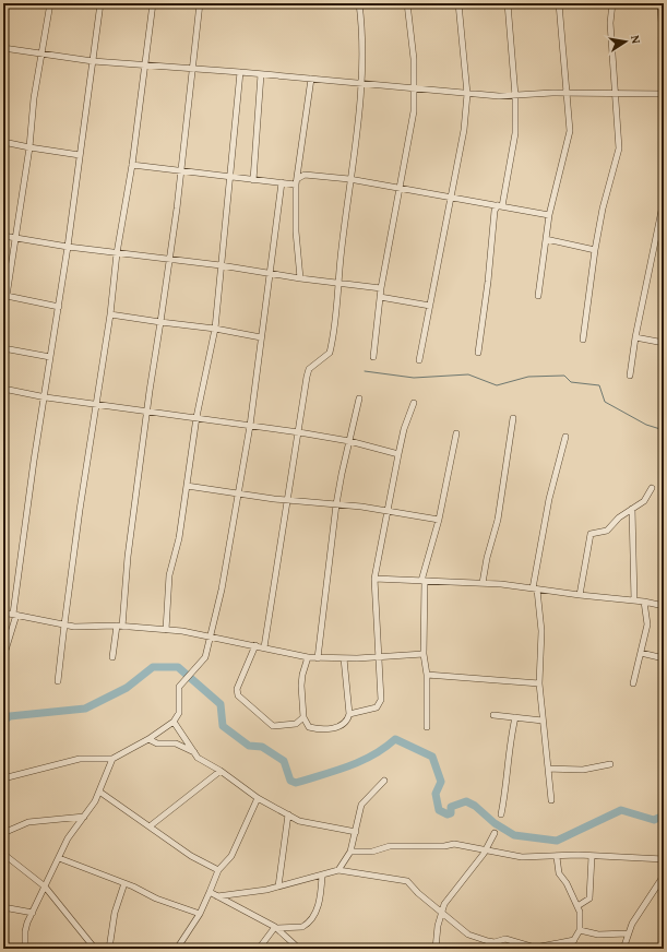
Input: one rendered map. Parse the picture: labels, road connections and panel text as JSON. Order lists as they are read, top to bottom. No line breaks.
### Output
{"north":"right"}
